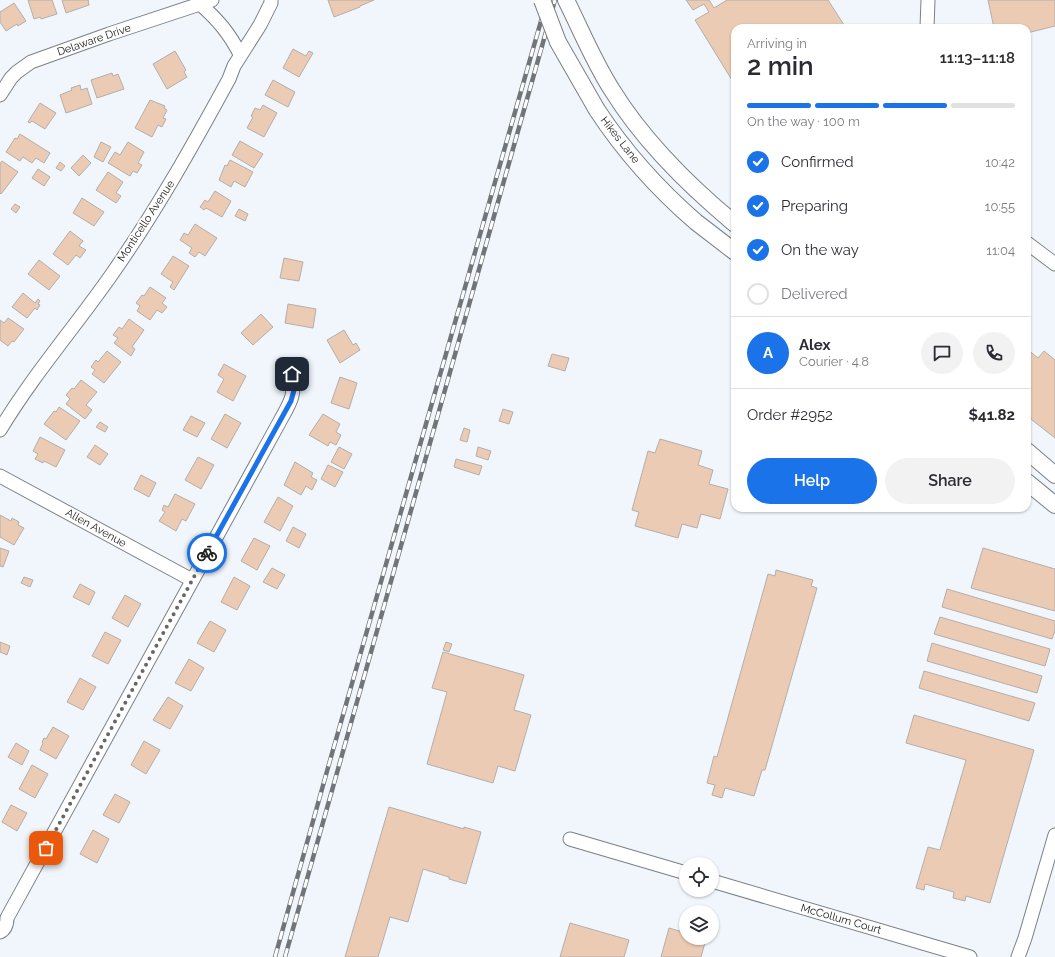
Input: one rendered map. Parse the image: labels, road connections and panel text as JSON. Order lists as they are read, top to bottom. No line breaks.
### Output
{"streets":{"street":["Delaware Drive","Hikes Lane","Monticello Avenue","Allen Avenue","McCollum Court"]},"crossings":[["Delaware Drive","Monticello Avenue"]],"page":{"heading":["2 min","Arriving in","11:13–11:18"],"panel":["Alex","Courier · 4.8","Order #2952","$41.82"],"bar":"On the way · 100 m","list":[["Confirmed","10:42"],["Preparing","10:55"],["On the way","11:04"],"Delivered"],"round":"A","buttons":["Help","Share"]}}
